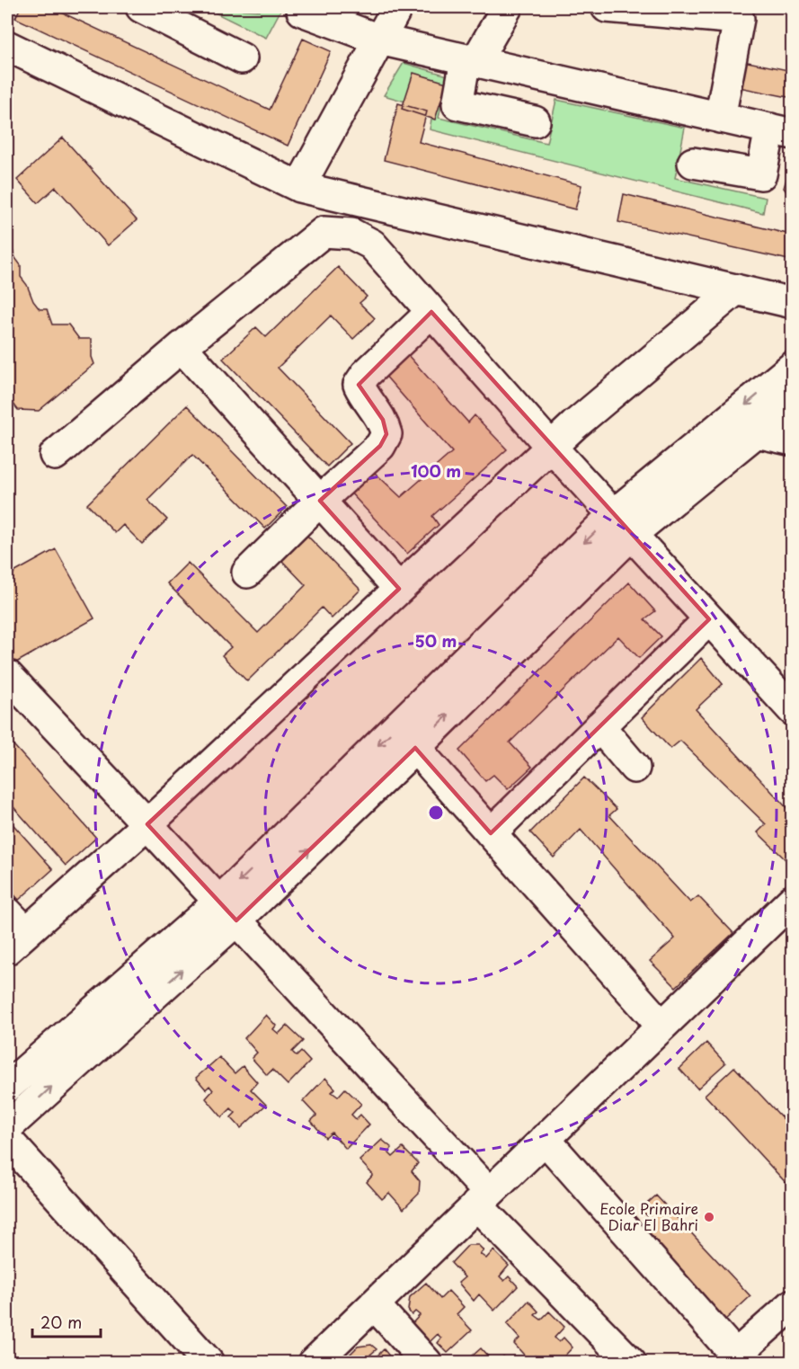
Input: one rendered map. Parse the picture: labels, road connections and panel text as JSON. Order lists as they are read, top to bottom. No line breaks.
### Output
{"places":["Ecole Primaire Diar El Bahri"],"scale_bar":"20 m","rings":["100 m","50 m"]}
